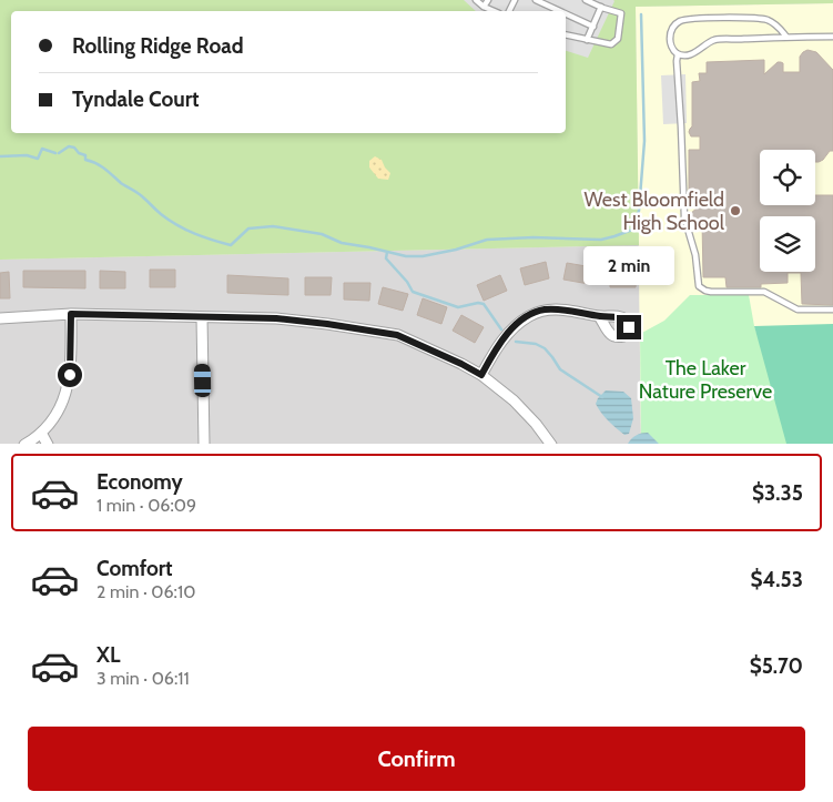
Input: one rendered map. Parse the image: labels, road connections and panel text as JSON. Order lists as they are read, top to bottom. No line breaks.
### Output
{"parks":["The Laker Nature Preserve"],"places":["West Bloomfield High School"],"page":{"banner":["Rolling Ridge Road","Tyndale Court"],"bubble":"2 min","list":[{"name":"Economy","note":"1 min · 06:09","value":"$3.35"},{"name":"Comfort","note":"2 min · 06:10","value":"$4.53"},{"name":"XL","note":"3 min · 06:11","value":"$5.70"}],"buttons":"Confirm"}}
